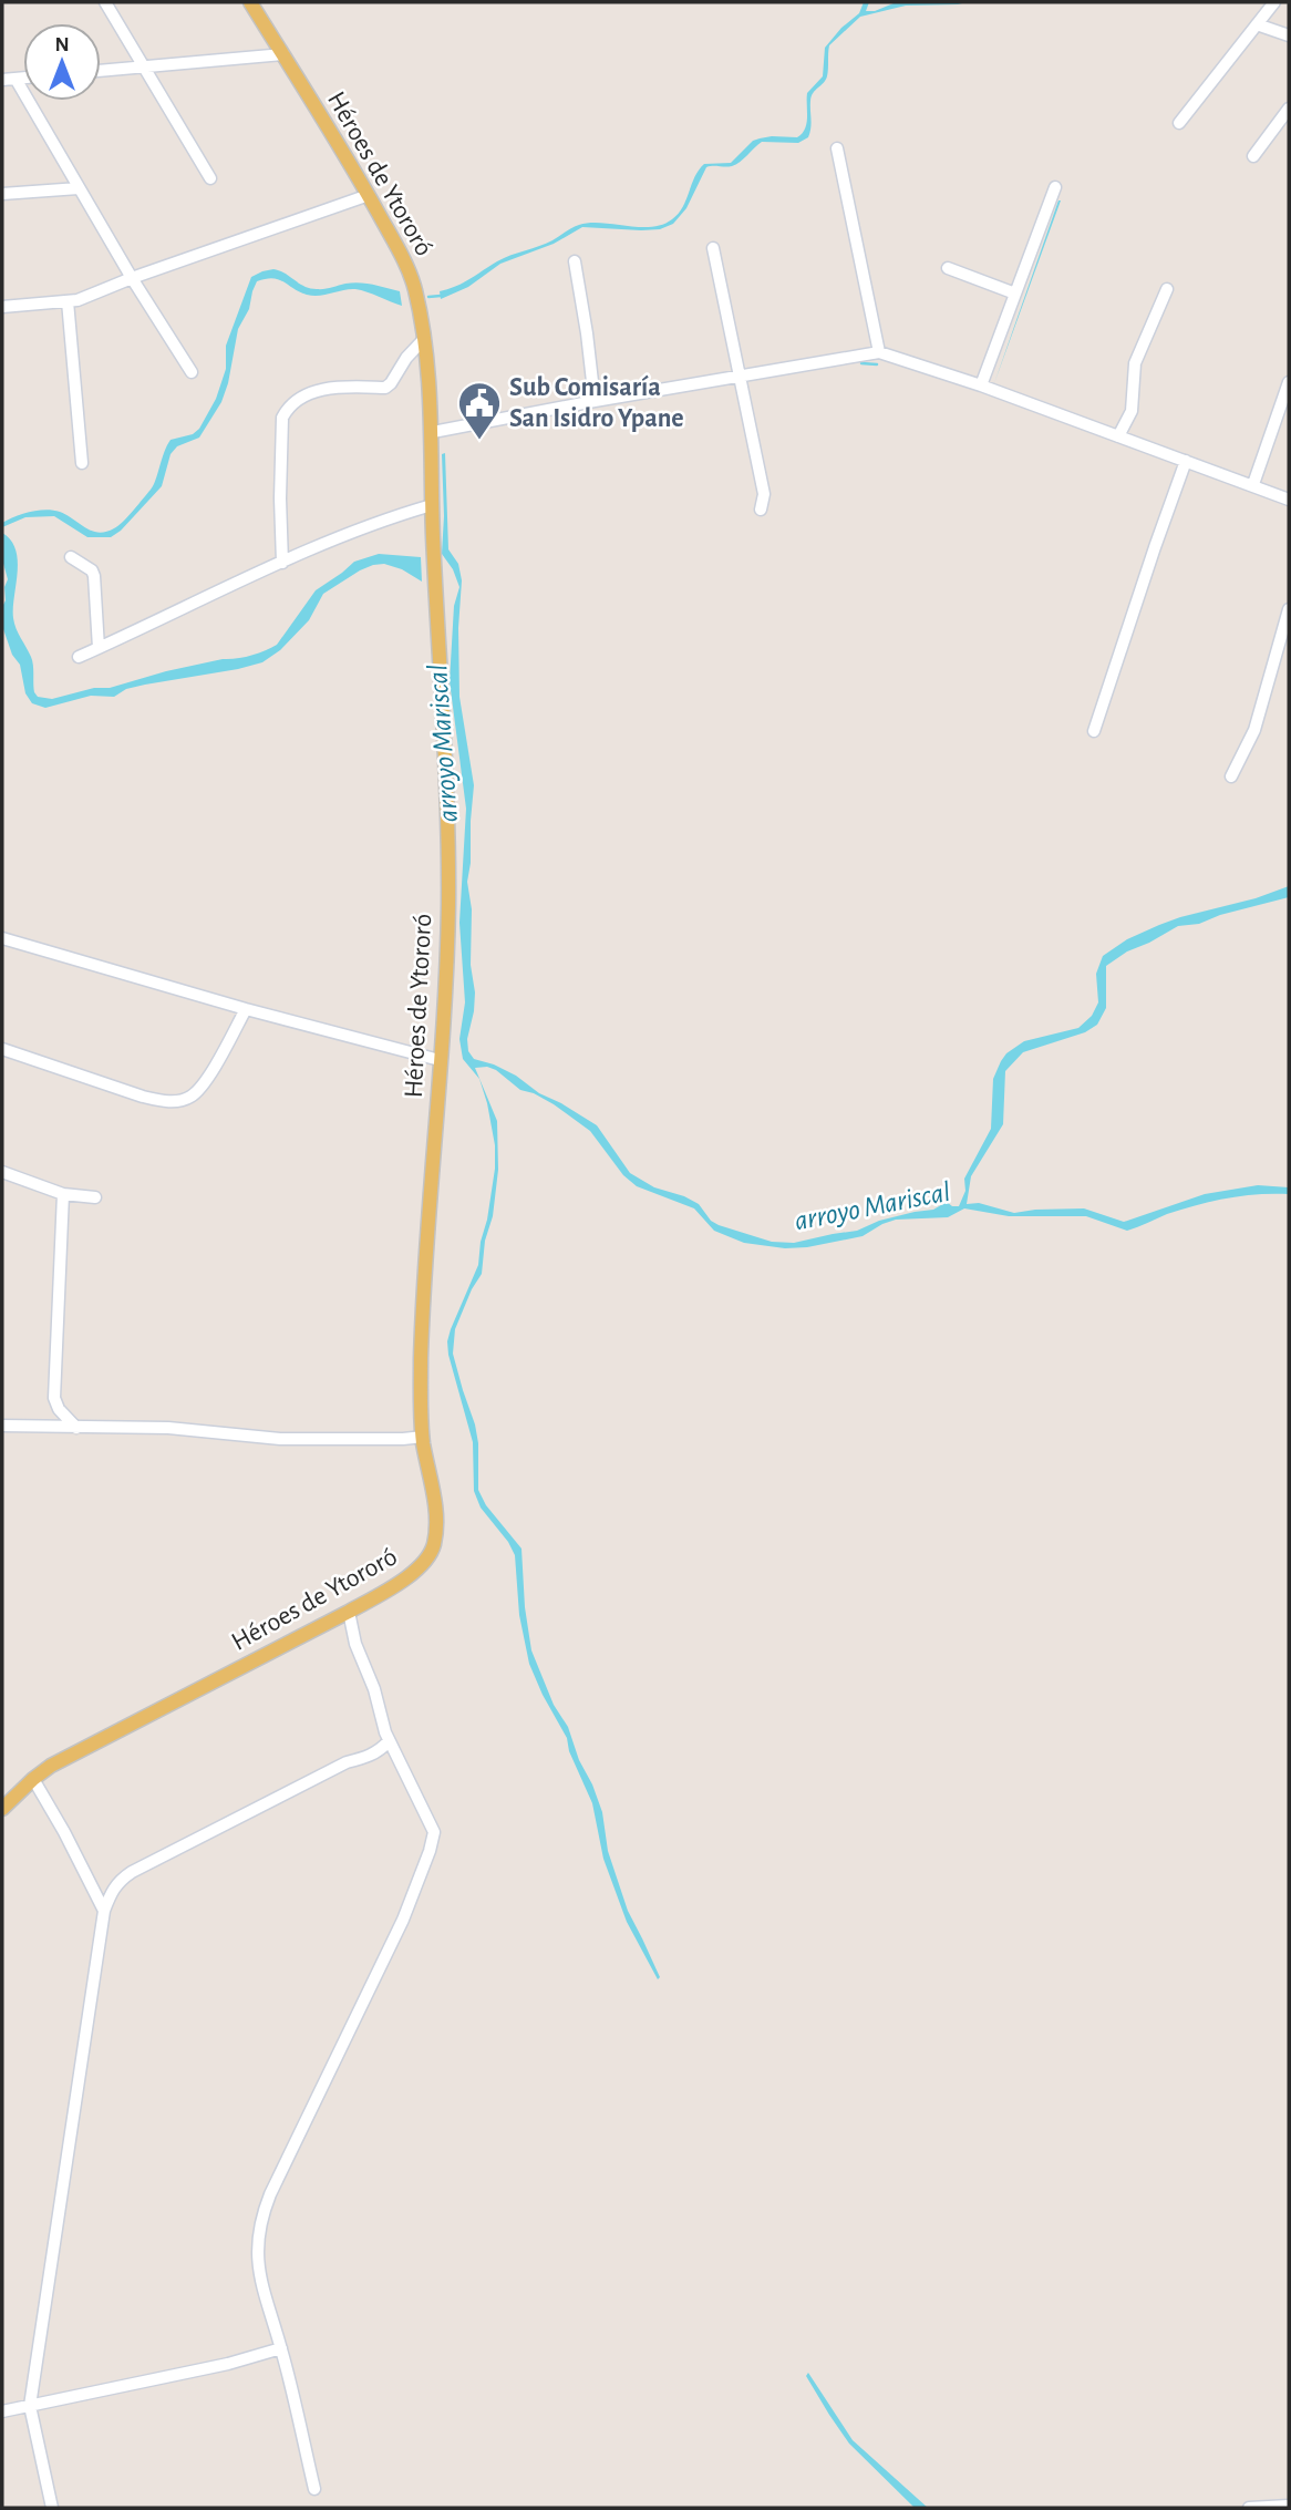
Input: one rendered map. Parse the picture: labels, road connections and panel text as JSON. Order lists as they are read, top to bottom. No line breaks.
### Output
{"streets":{"main road":["Héroes de Ytororó"]},"water":["arroyo Mariscal"],"places":{"public building":["Sub Comisaría San Isidro Ypane"]},"north":"top"}
